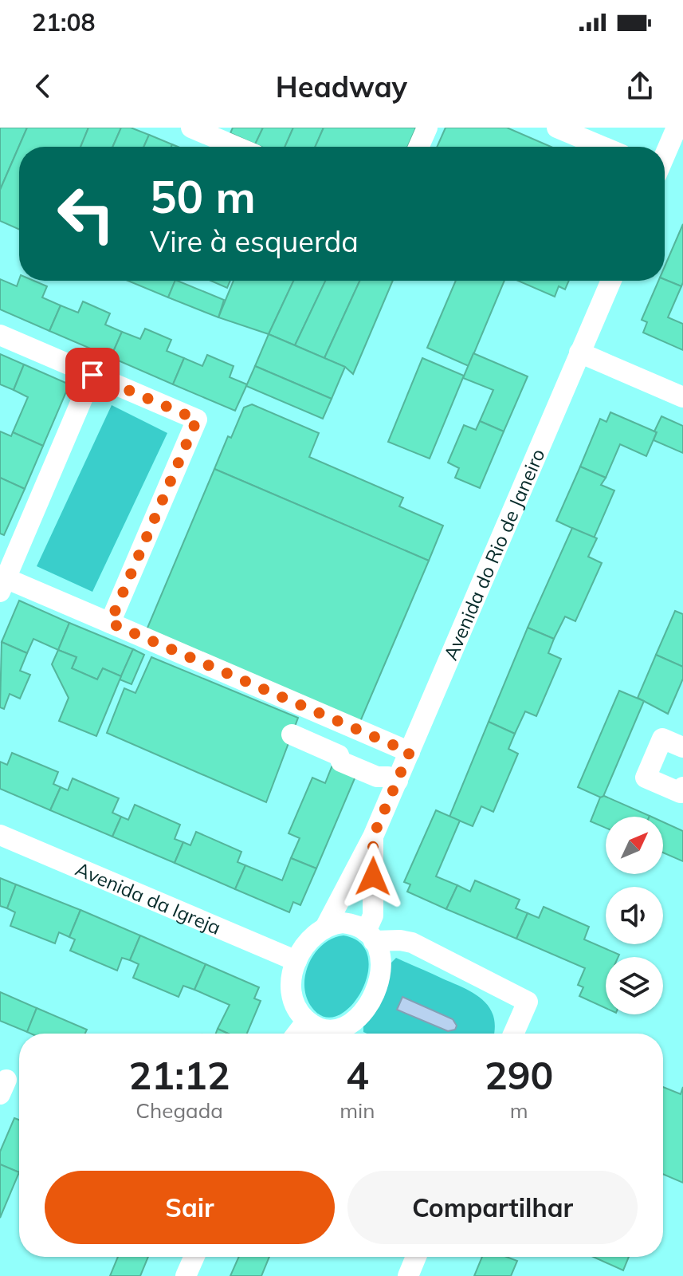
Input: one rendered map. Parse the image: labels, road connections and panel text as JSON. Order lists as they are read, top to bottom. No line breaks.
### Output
{"streets":{"street":["Avenida do Rio de Janeiro","Avenida da Igreja"]},"north":"top right","page":{"status":"21:08","header":"Headway","turn":["50 m","Vire à esquerda"],"eta":["21:12","Chegada","4","min","290","m"],"buttons":["Sair","Compartilhar"]}}
